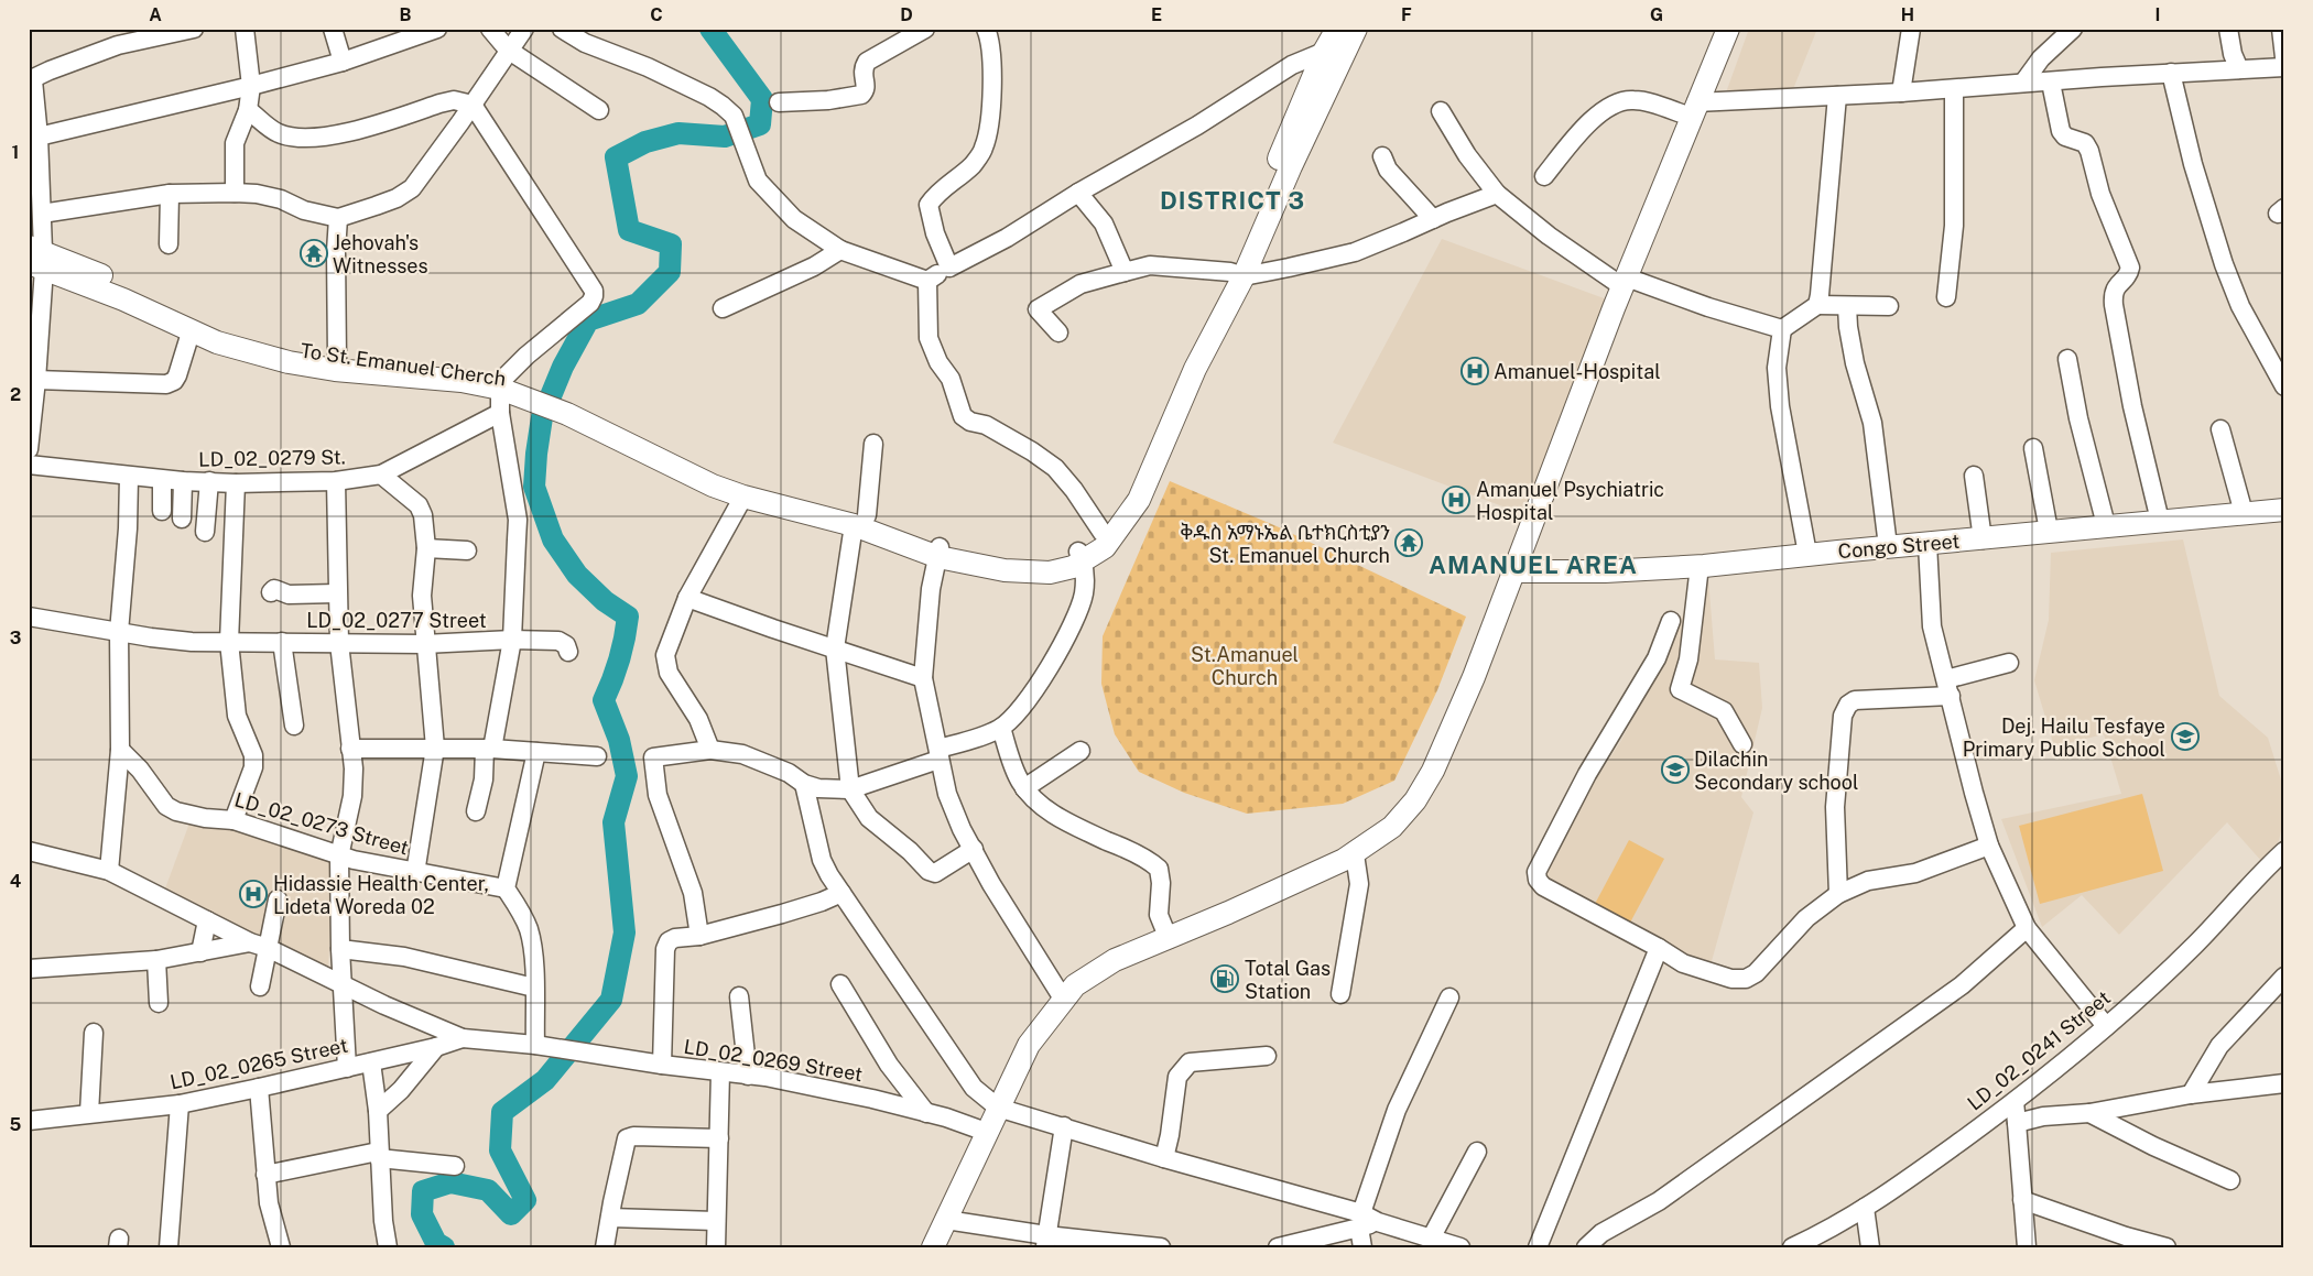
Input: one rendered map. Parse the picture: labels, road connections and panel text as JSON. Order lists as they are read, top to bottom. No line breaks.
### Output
{"streets":{"main road":["To St. Emanuel Cherch","Congo Street"],"street":["LD_02_0279 St.","LD_02_0277 Street","LD_02_0273 Street","LD_02_0241 Street","LD_02_0269 Street","LD_02_0265 Street"]},"crossings":[["LD_02_0269 Street","LD_02_0265 Street"]],"districts":["DISTRICT 3","AMANUEL AREA"],"parks":["St.Amanuel Church"],"places":{"temple":["Jehovah's Witnesses","ቅዱስ አማኑኤል ቤተክርስቲያን St. Emanuel Church"],"hospital":["Amanuel-Hospital","Amanuel Psychiatric Hospital","Hidassie Health Center, Lideta Woreda 02"],"school or university":["Dej. Hailu Tesfaye Primary Public School","Dilachin Secondary school"],"fuel station":["Total Gas Station"]},"grid":{"columns":["A","B","C","D","E","F","G","H","I"],"rows":["1","2","3","4","5"]}}
